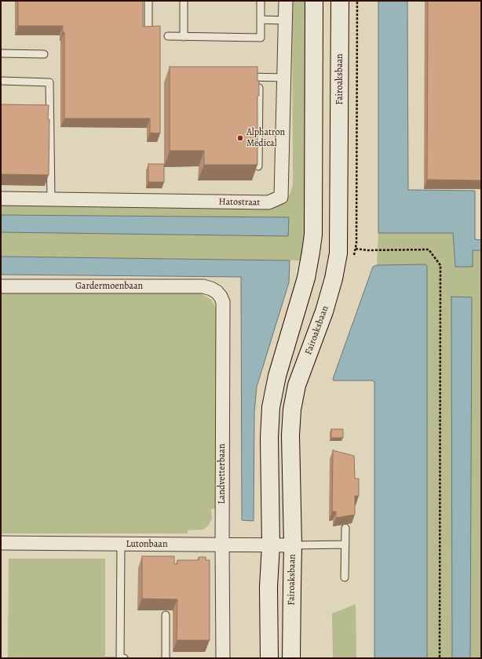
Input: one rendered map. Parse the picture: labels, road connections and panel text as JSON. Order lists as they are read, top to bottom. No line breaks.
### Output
{"streets":{"main road":["Fairoaksbaan"],"street":["Hatostraat","Gardermoenbaan","Landvetterbaan","Lutonbaan"]},"crossings":[["Fairoaksbaan","Lutonbaan"],["Gardermoenbaan","Landvetterbaan"],["Landvetterbaan","Lutonbaan"]],"places":["Alphatron Medical"]}
